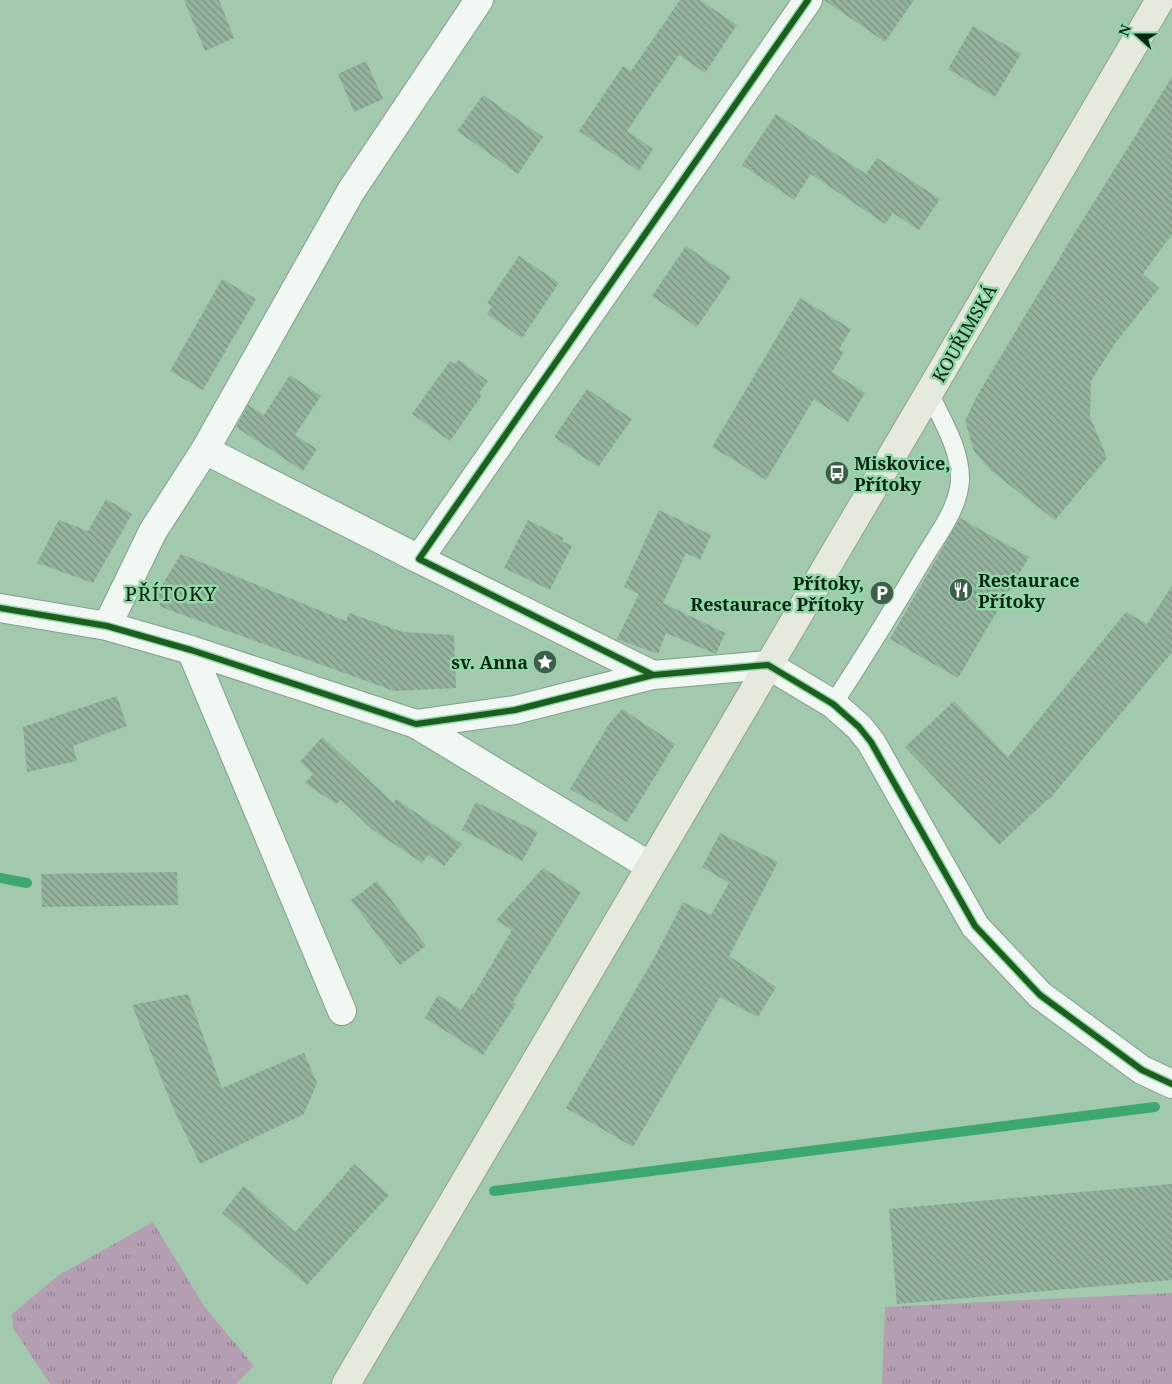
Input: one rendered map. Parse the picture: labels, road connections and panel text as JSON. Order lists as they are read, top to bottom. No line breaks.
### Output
{"streets":{"main road":["KOUŘIMSKÁ"]},"districts":["PŘÍTOKY"],"places":{"bus stop":["Miskovice, Přítoky"],"restaurant":["Restaurace Přítoky"],"parking":["Přítoky, Restaurace Přítoky"],"place":["sv. Anna"]},"north":"left"}
